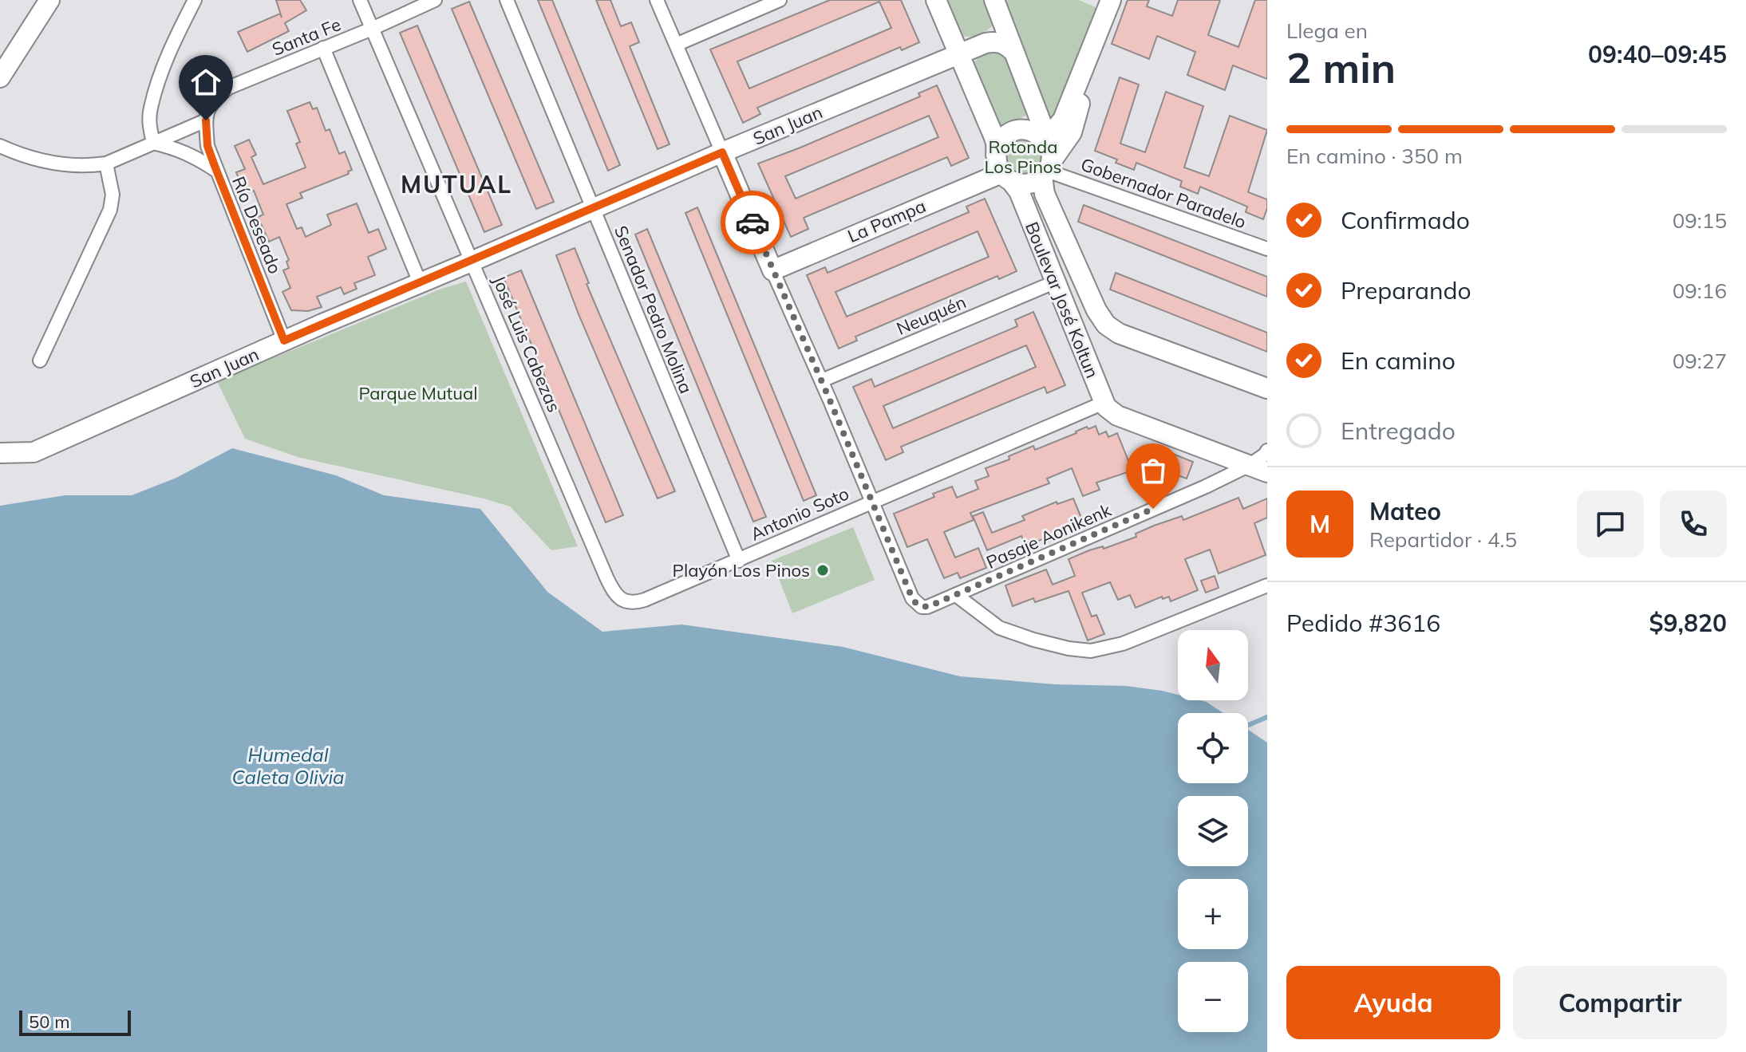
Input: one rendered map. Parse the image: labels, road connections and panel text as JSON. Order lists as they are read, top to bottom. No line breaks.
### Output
{"streets":{"street":["Santa Fe","San Juan","Gobernador Paradelo","La Pampa","Río Deseado","Boulevar José Koltun","Senador Pedro Molina","Neuquén","José Luis Cabezas","Antonio Soto","Pasaje Aonikenk"]},"crossings":[["Santa Fe","Río Deseado"],["Santa Fe","José Luis Cabezas"],["San Juan","Río Deseado"],["San Juan","Boulevar José Koltun"],["San Juan","Senador Pedro Molina"],["San Juan","José Luis Cabezas"],["Gobernador Paradelo","La Pampa"],["Gobernador Paradelo","Boulevar José Koltun"],["La Pampa","Boulevar José Koltun"],["Boulevar José Koltun","Neuquén"],["Boulevar José Koltun","Antonio Soto"],["Senador Pedro Molina","Antonio Soto"],["José Luis Cabezas","Antonio Soto"],["Antonio Soto","Pasaje Aonikenk"]],"districts":["MUTUAL"],"water":["Humedal Caleta Olivia"],"parks":["Rotonda Los Pinos","Parque Mutual"],"places":["Playón Los Pinos"],"scale_bar":"50 m","north":"top","page":{"heading":["2 min","Llega en","09:40–09:45"],"panel":["Mateo","Repartidor · 4.5","Pedido #3616","$9,820"],"bar":"En camino · 350 m","list":[["Confirmado","09:15"],["Preparando","09:16"],["En camino","09:27"],"Entregado"],"round":"M","map_buttons":["+","−"],"buttons":["Ayuda","Compartir"],"scale":"50 m"}}
